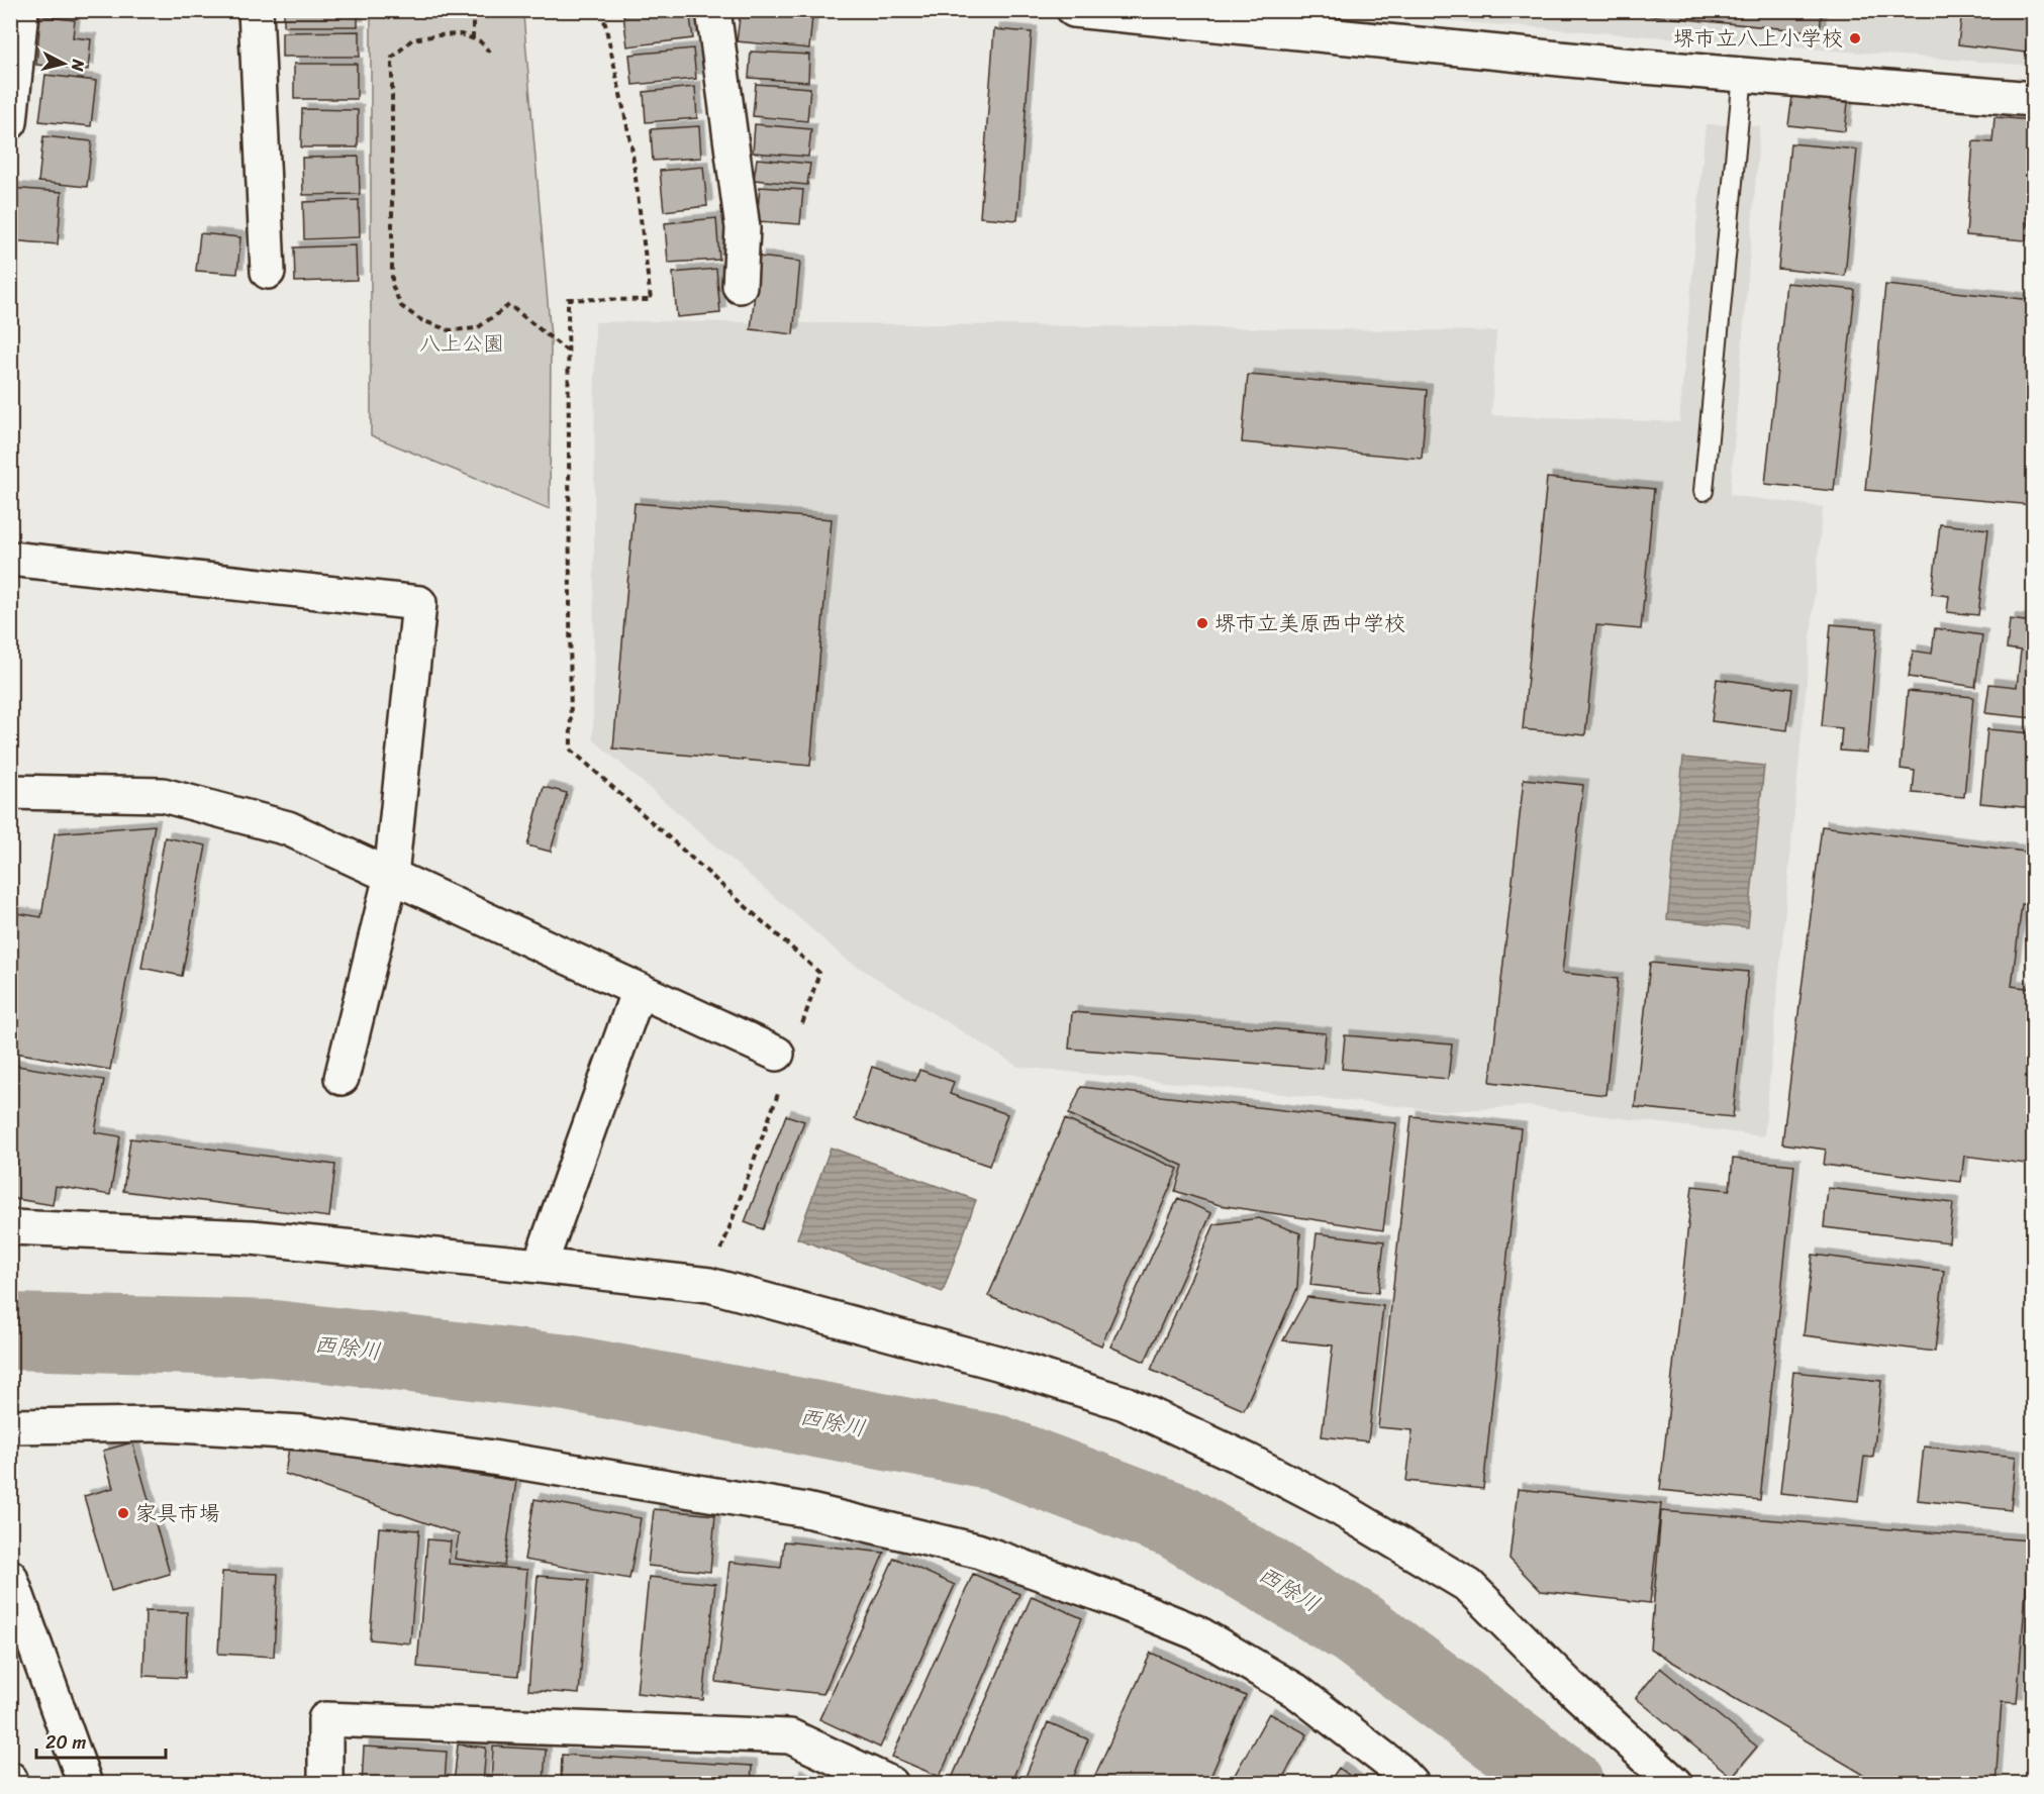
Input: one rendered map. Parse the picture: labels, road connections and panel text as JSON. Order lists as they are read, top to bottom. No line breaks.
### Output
{"water":["西除川"],"parks":["八上公園"],"places":["堺市立八上小学校","堺市立美原西中学校","家具市場"],"scale_bar":"20 m","north":"right"}
